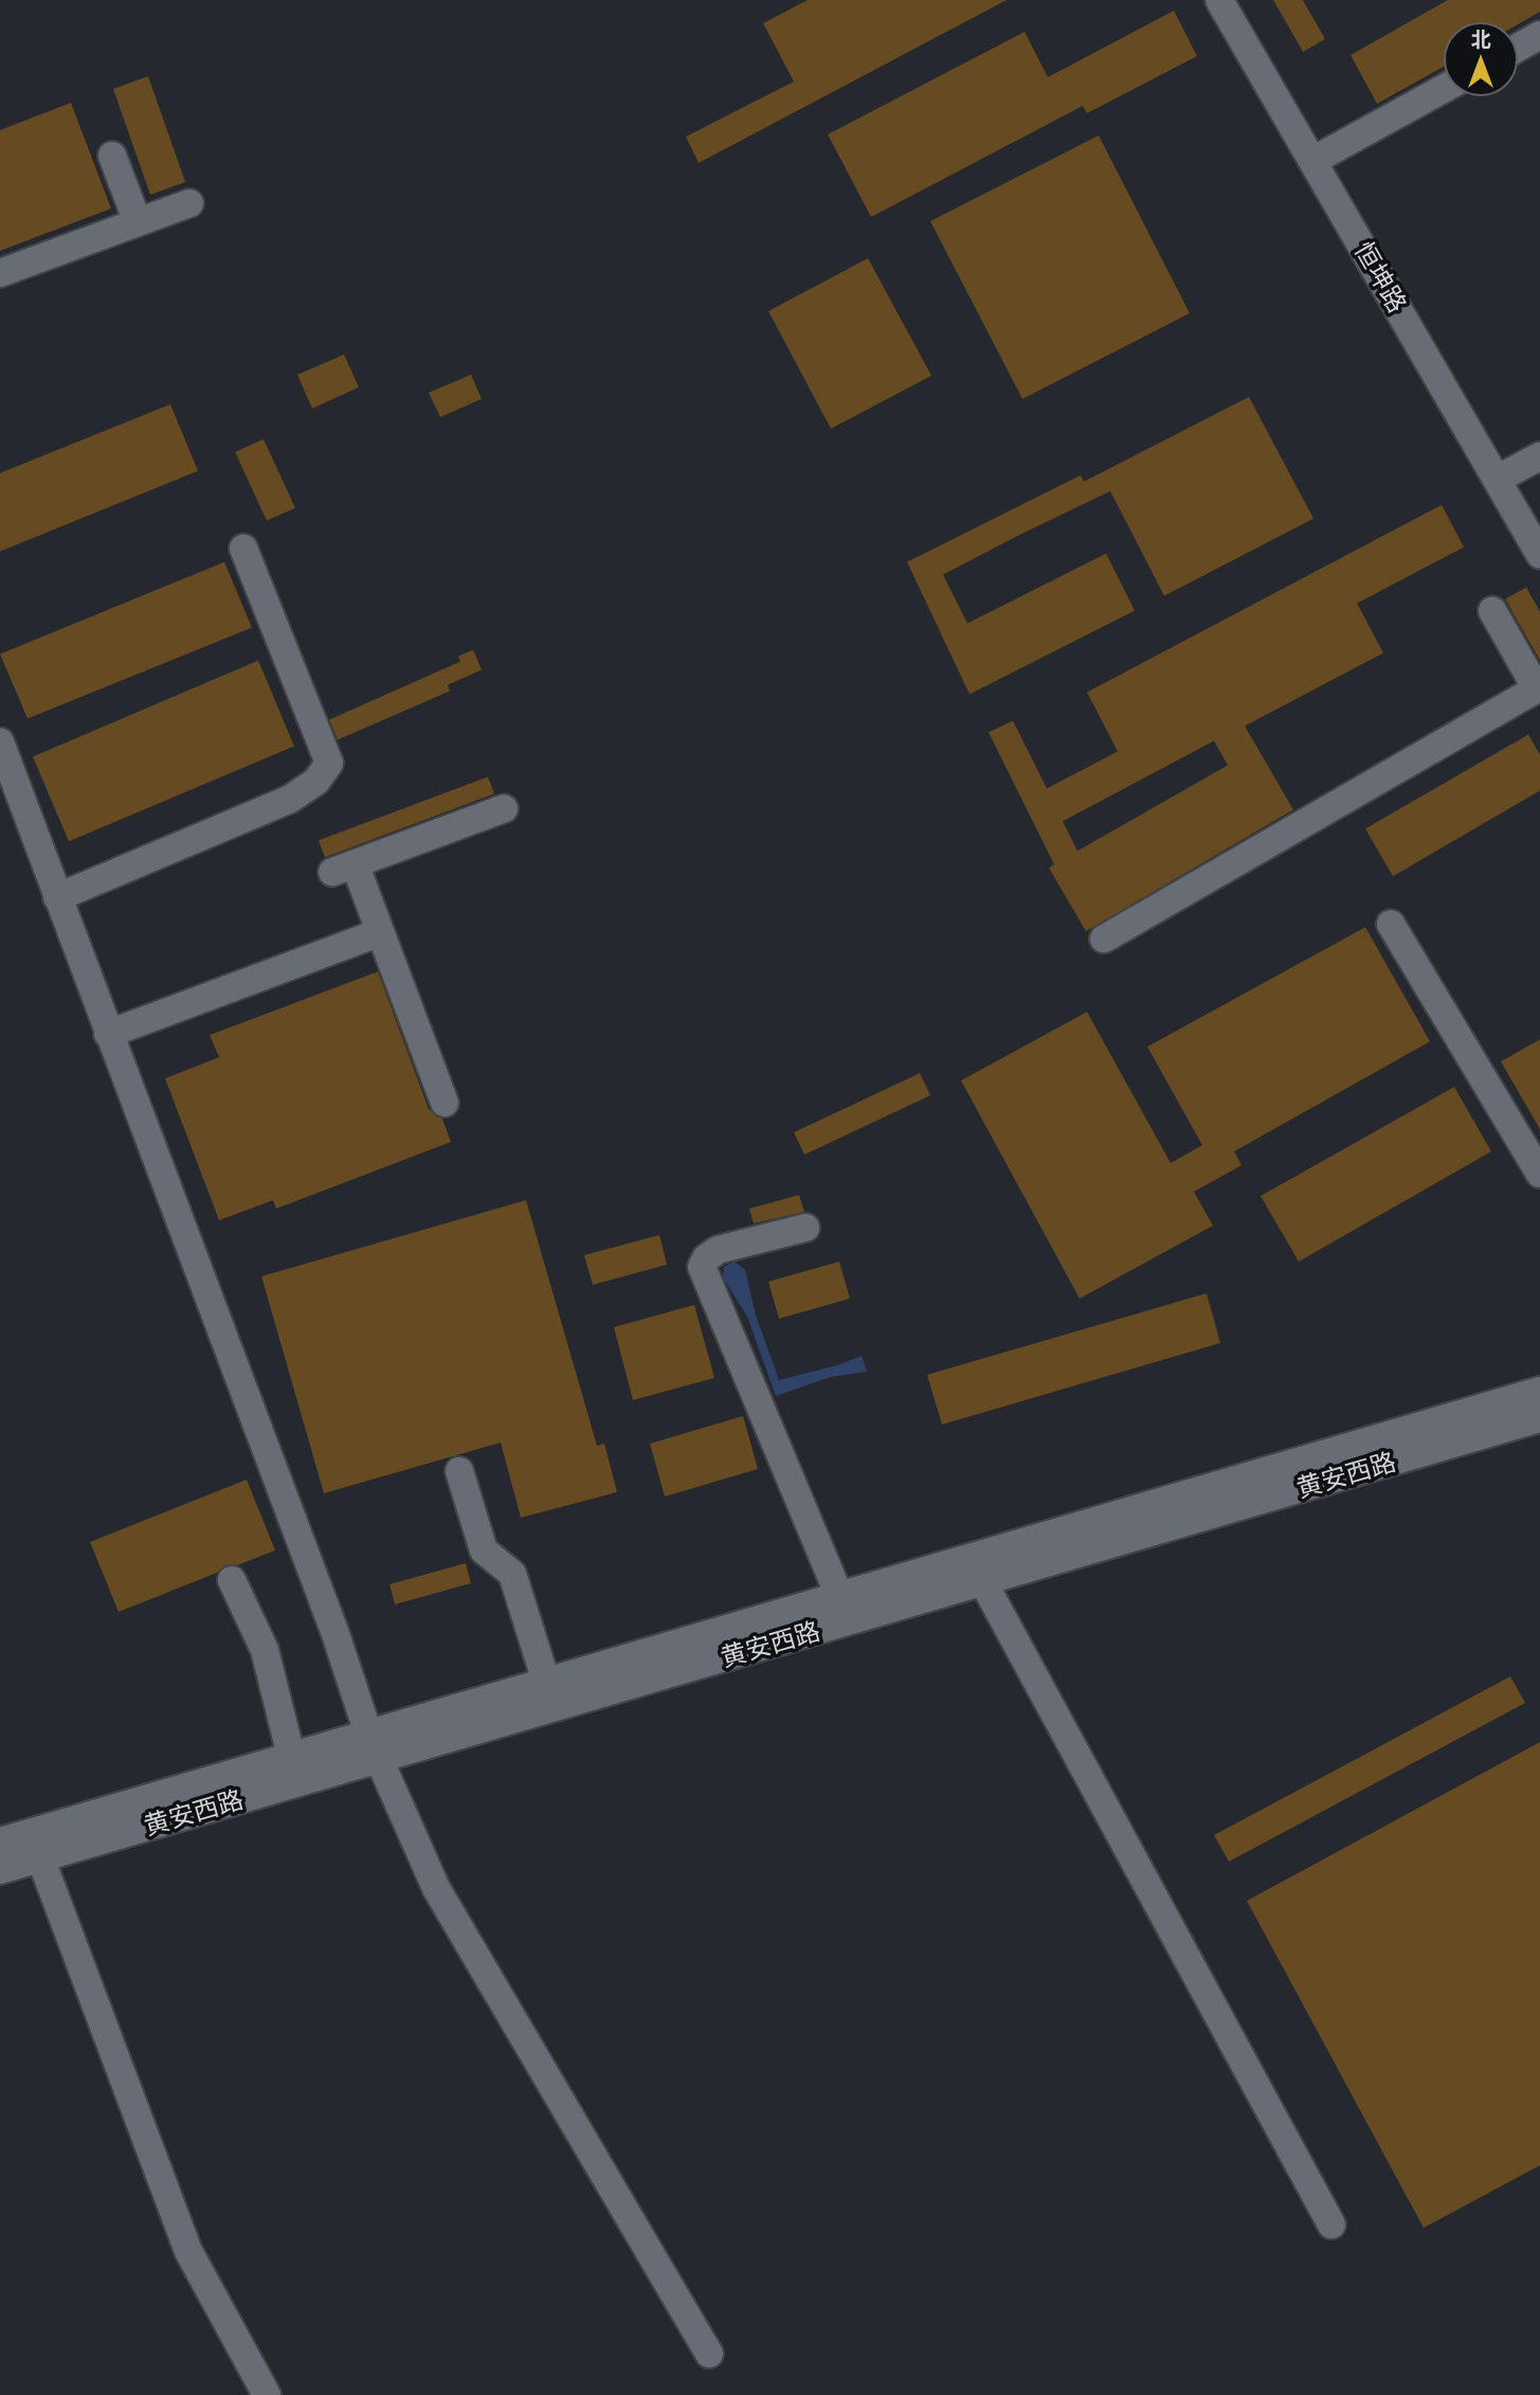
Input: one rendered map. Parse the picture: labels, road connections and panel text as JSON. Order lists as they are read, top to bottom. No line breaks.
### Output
{"streets":{"street":["恒坤路","黄安西路"]},"north":"top"}
